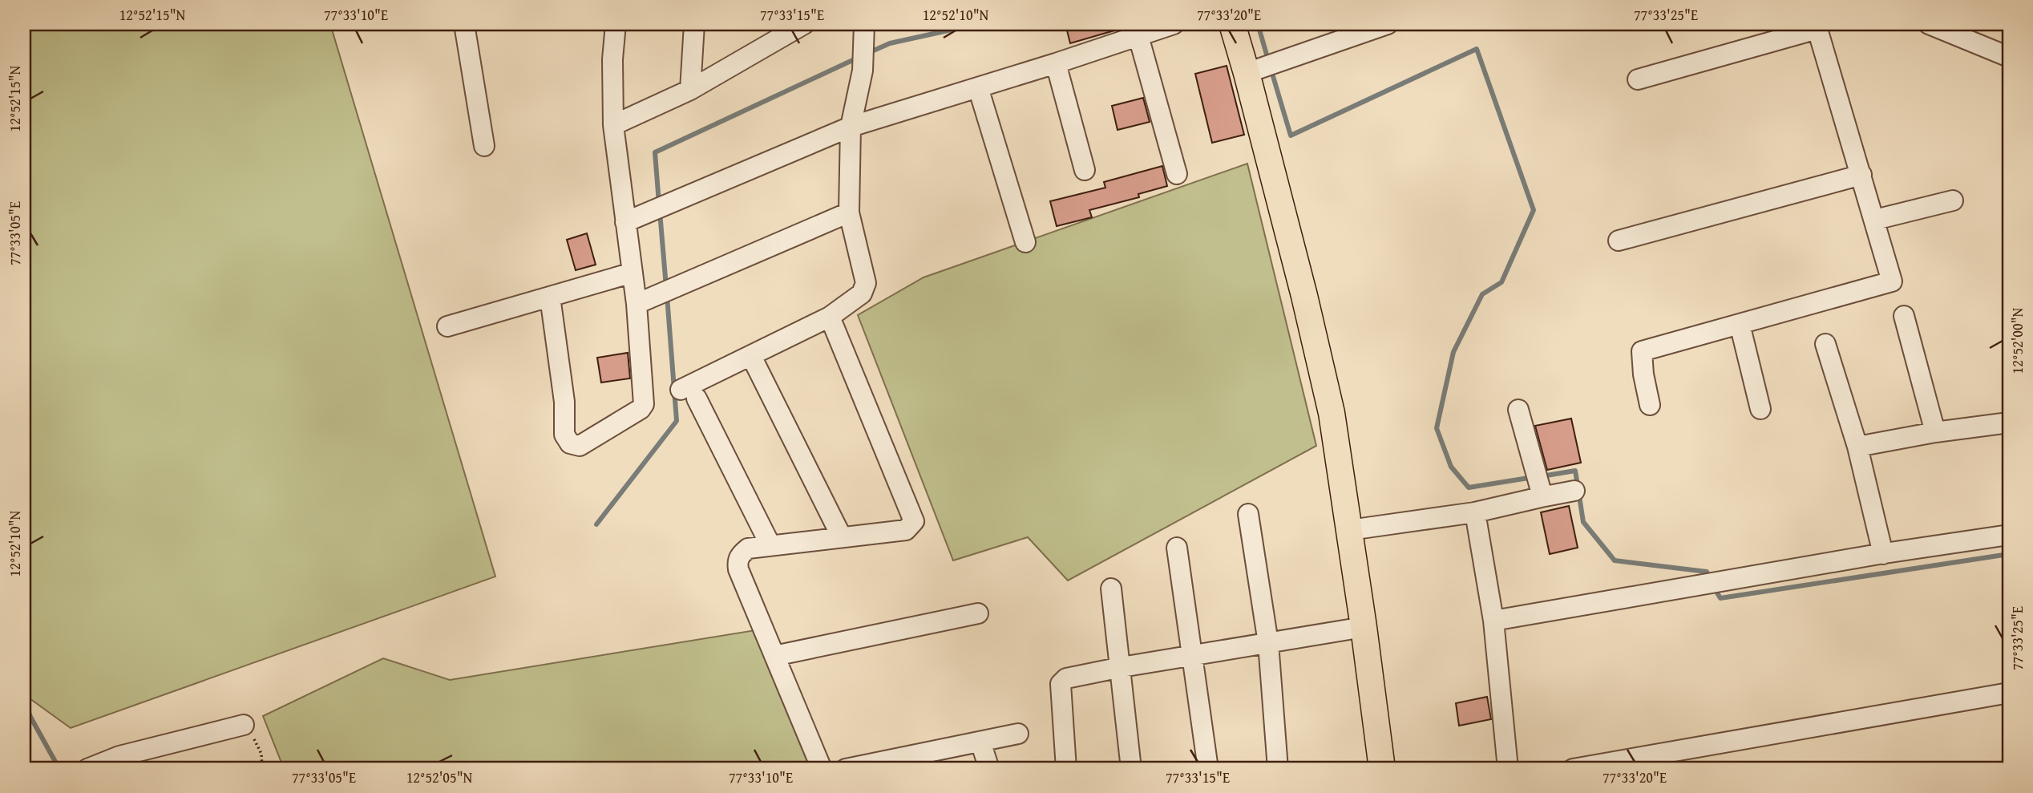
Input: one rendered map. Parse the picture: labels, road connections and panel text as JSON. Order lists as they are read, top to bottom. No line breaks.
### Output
{"coordinates":["12°52'15\"N","77°33'10\"E","77°33'15\"E","12°52'10\"N","77°33'20\"E","77°33'25\"E","77°33'05\"E","12°52'00\"N","12°52'05\"N"]}
